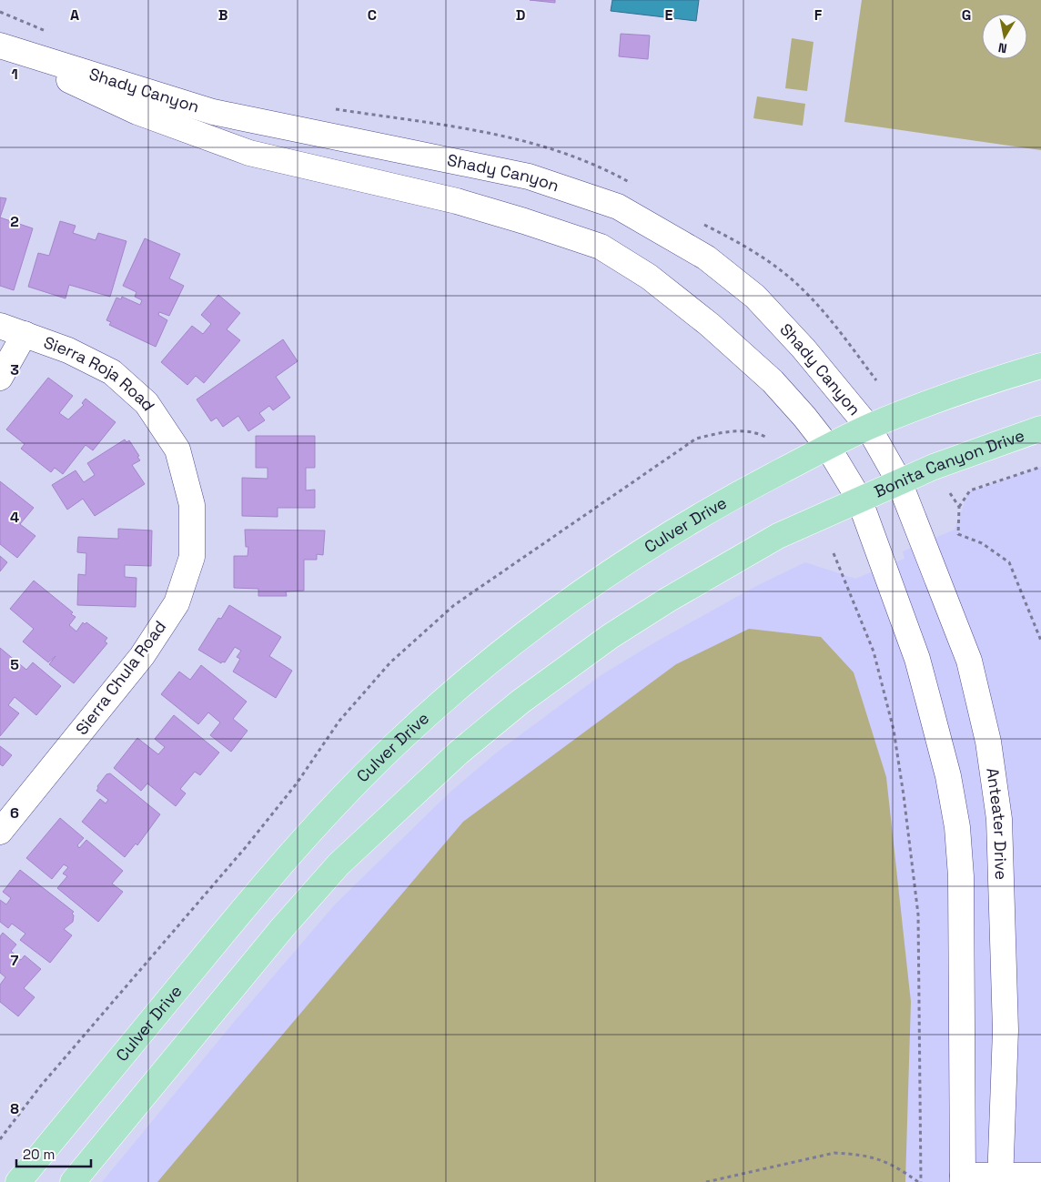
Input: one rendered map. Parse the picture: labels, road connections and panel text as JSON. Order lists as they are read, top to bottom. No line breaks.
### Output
{"streets":{"main road":["Shady Canyon","Sierra Roja Road","Bonita Canyon Drive","Culver Drive","Sierra Chula Road","Anteater Drive"]},"crossings":[["Shady Canyon","Bonita Canyon Drive"],["Shady Canyon","Culver Drive"],["Shady Canyon","Anteater Drive"],["Sierra Roja Road","Sierra Chula Road"],["Bonita Canyon Drive","Anteater Drive"]],"scale_bar":"20 m","north":"bottom","grid":{"columns":["A","B","C","D","E","F","G"],"rows":["1","2","3","4","5","6","7","8"]}}
